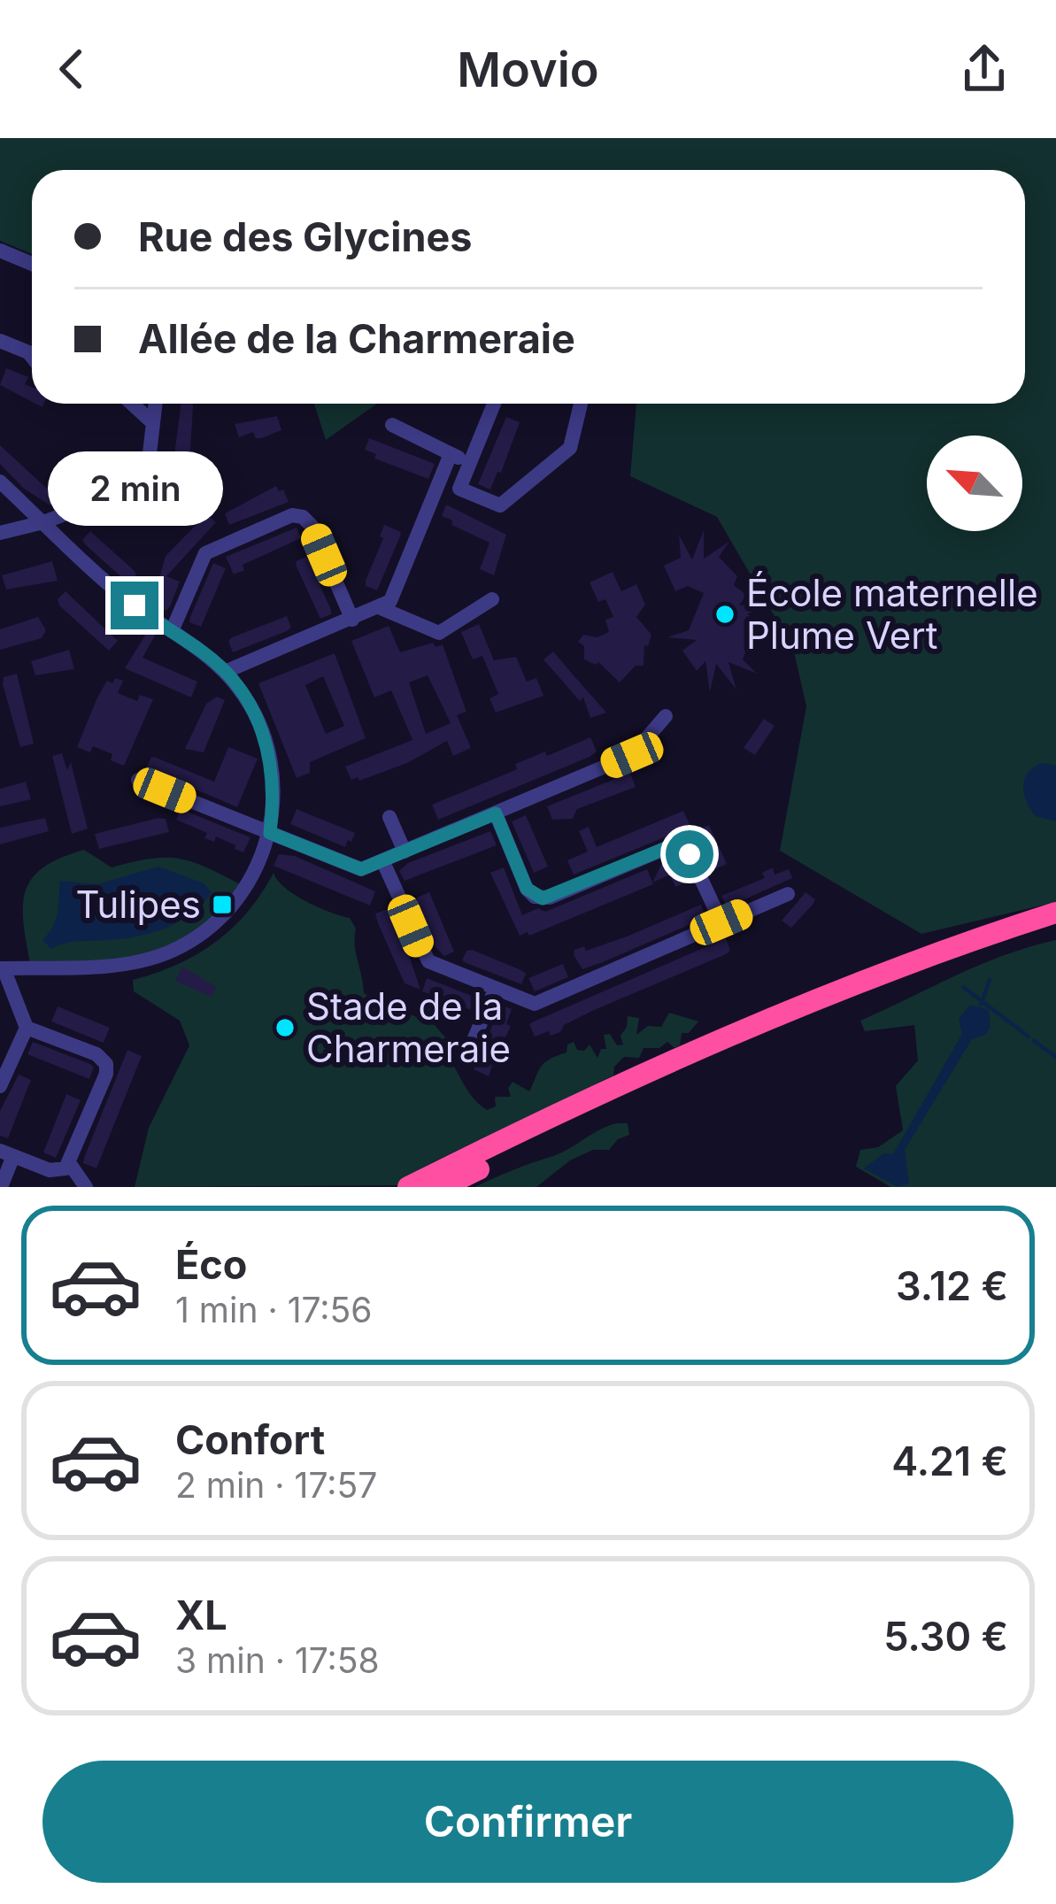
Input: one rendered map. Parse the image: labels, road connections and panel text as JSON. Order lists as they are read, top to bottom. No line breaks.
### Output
{"places":{"other":["École maternelle Plume Vert","Stade de la Charmeraie"],"transit":["Tulipes"]},"north":"top left","page":{"header":"Movio","banner":["Rue des Glycines","Allée de la Charmeraie"],"bubble":"2 min","list":[{"name":"Éco","note":"1 min · 17:56","value":"3.12 €"},{"name":"Confort","note":"2 min · 17:57","value":"4.21 €"},{"name":"XL","note":"3 min · 17:58","value":"5.30 €"}],"buttons":"Confirmer"}}
